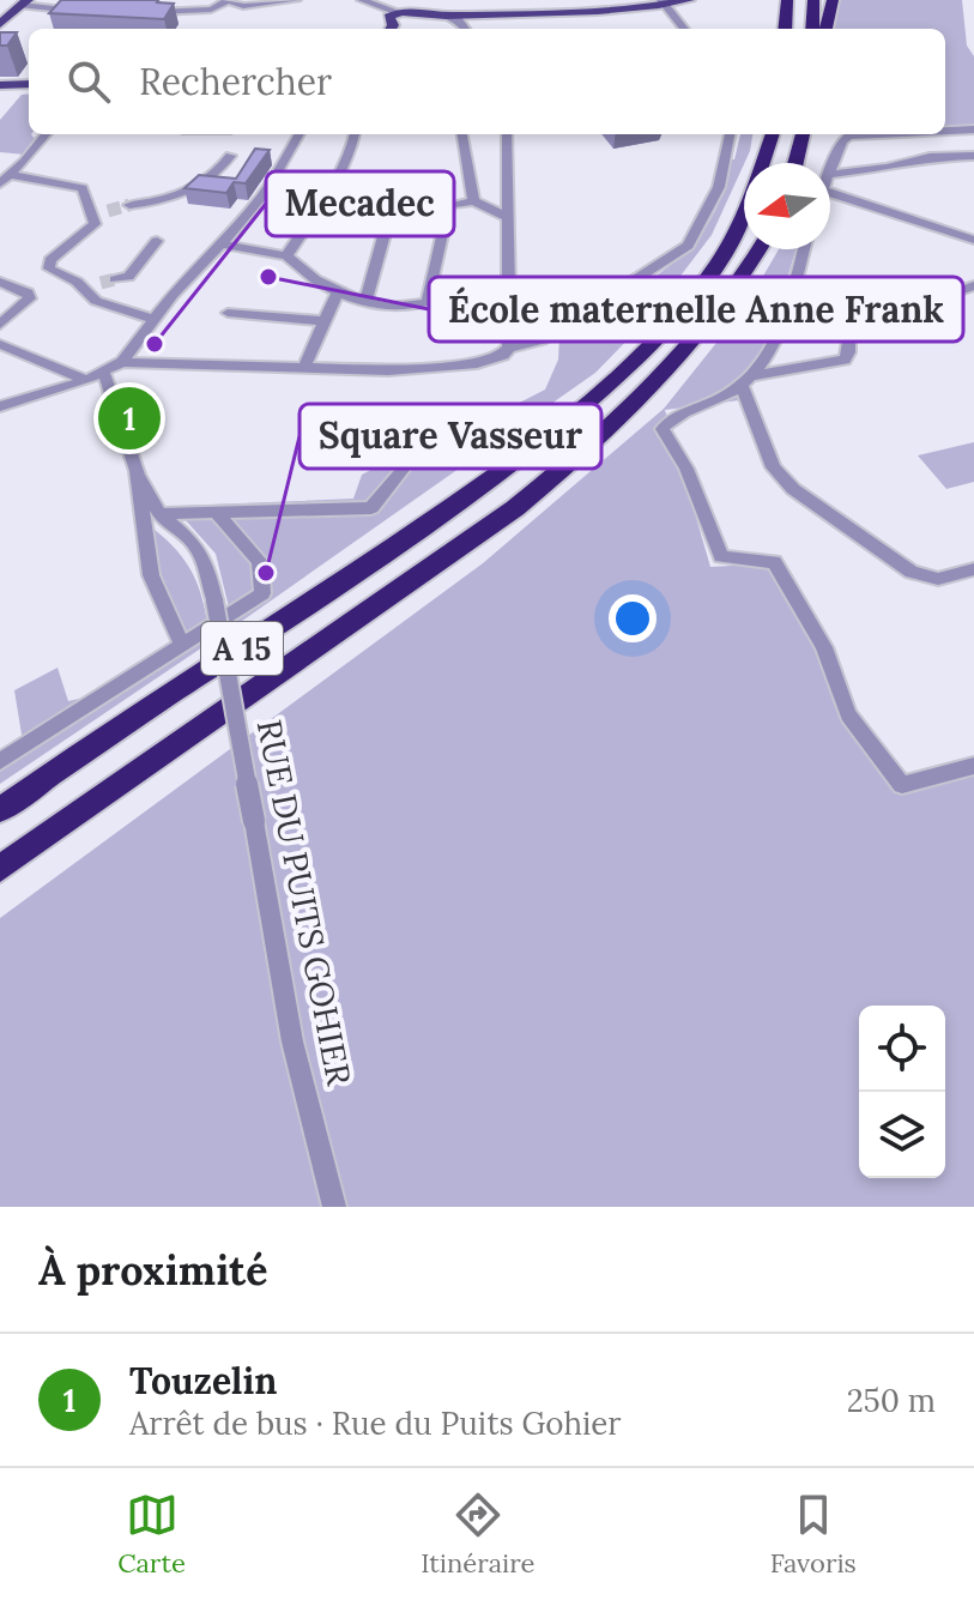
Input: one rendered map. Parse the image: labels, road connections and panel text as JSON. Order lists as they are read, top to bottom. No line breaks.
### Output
{"streets":{"highway":["A 15"],"street":["RUE DU PUITS GOHIER"]},"places":["École maternelle Anne Frank","Mecadec","Square Vasseur"],"north":"left","page":{"search":"Rechercher","pins":"1","heading":"À proximité","list":[{"mark":"1","name":"Touzelin","note":"Arrêt de bus · Rue du Puits Gohier","value":"250 m"}],"nav":["Carte","Itinéraire","Favoris"]}}
